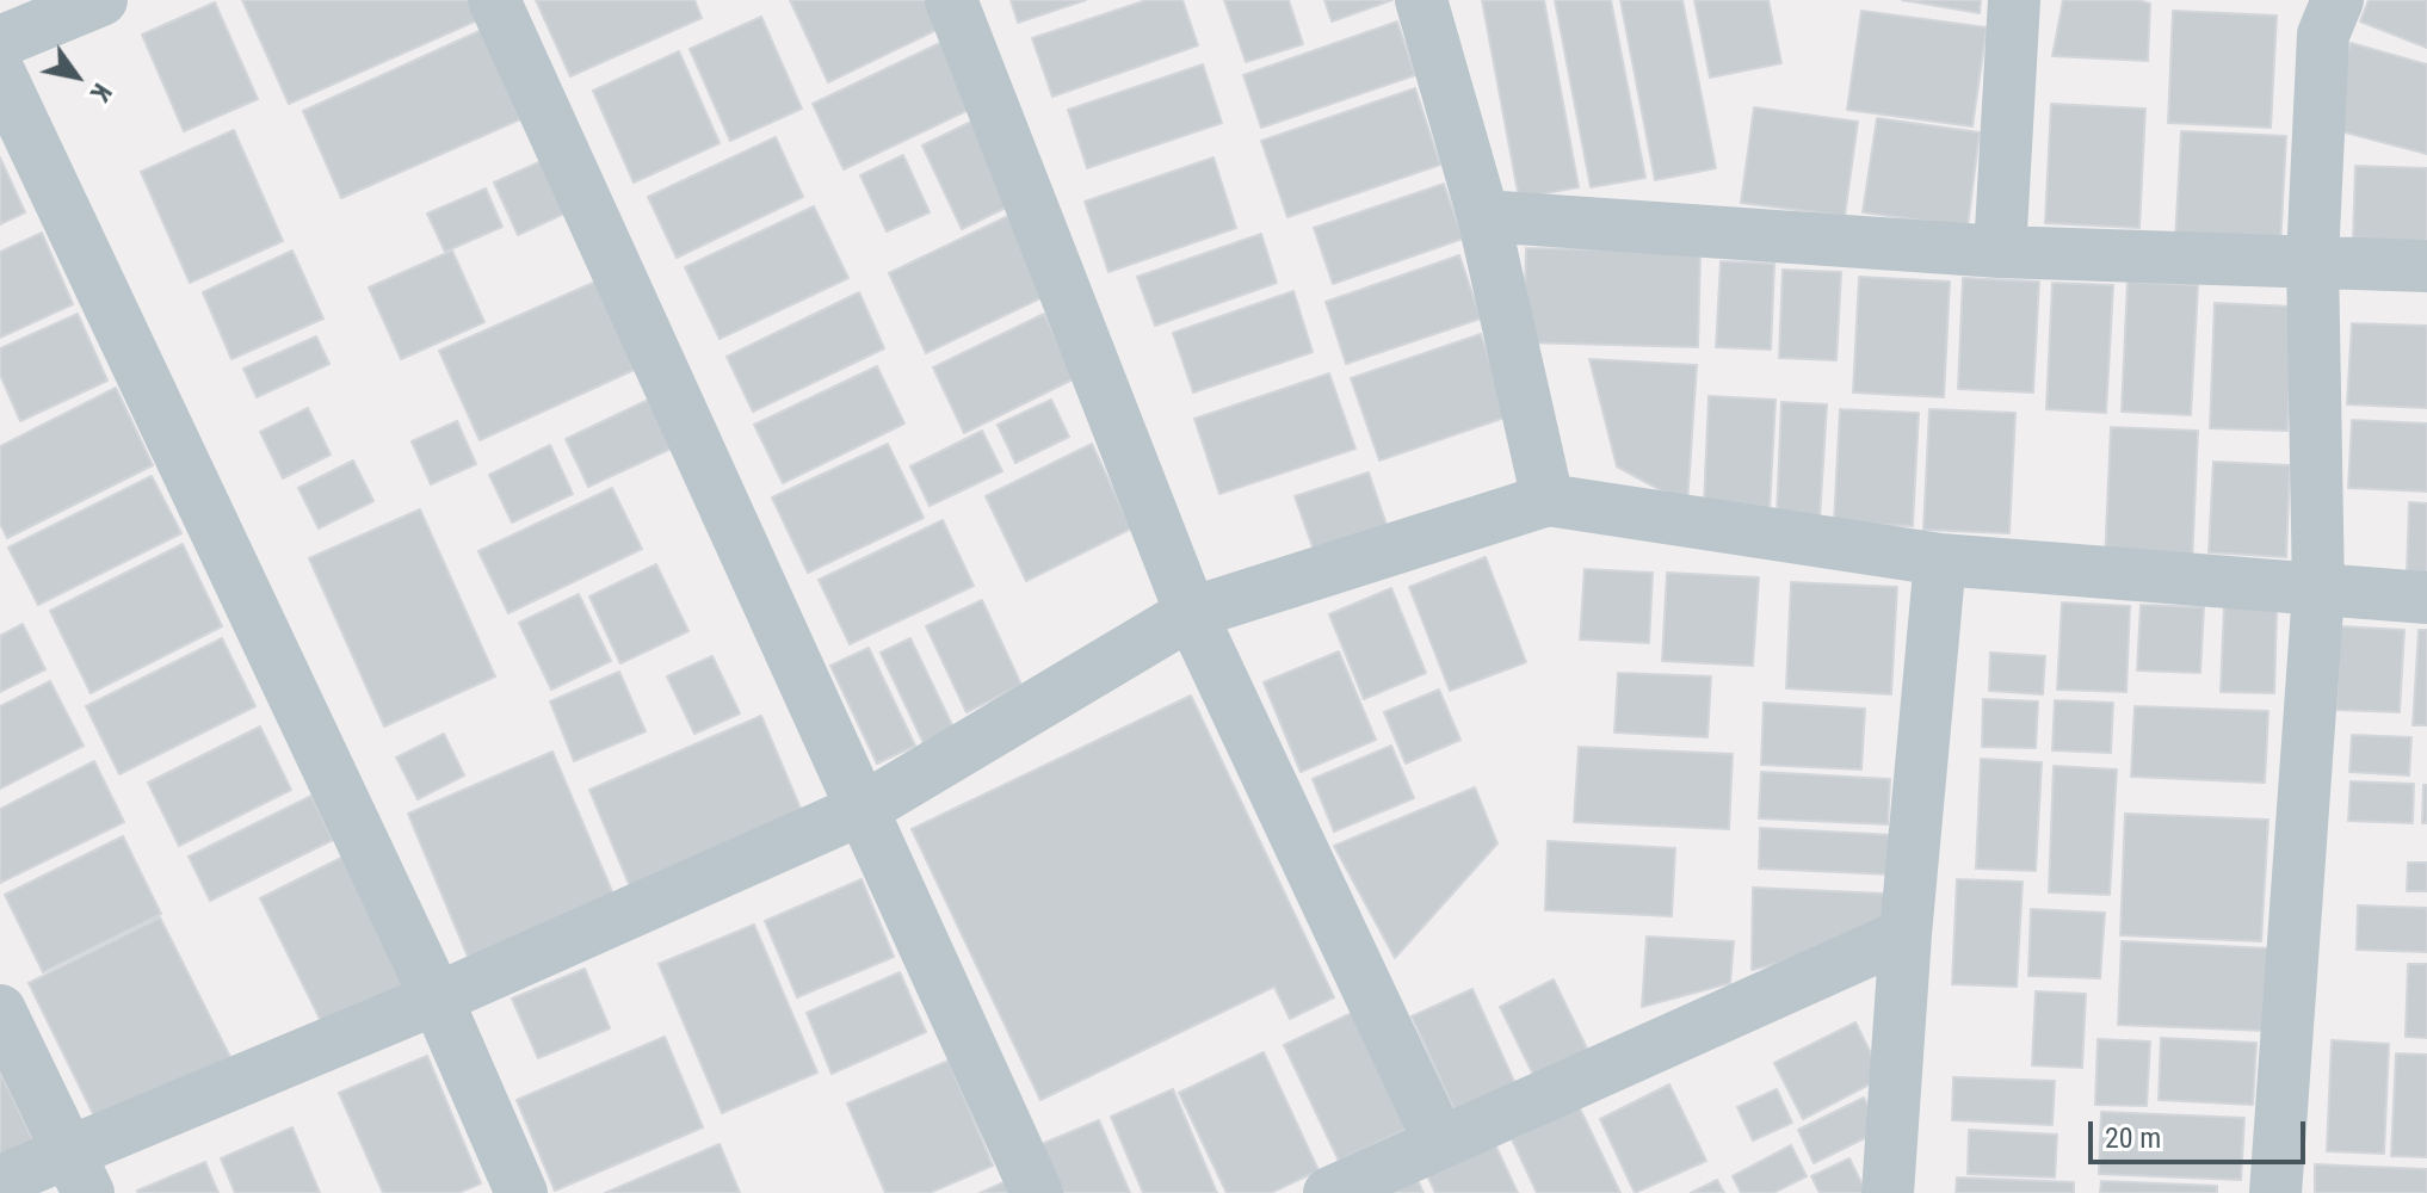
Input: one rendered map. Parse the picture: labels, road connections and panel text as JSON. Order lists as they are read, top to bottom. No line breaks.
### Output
{"scale_bar":"20 m","north":"bottom right"}
